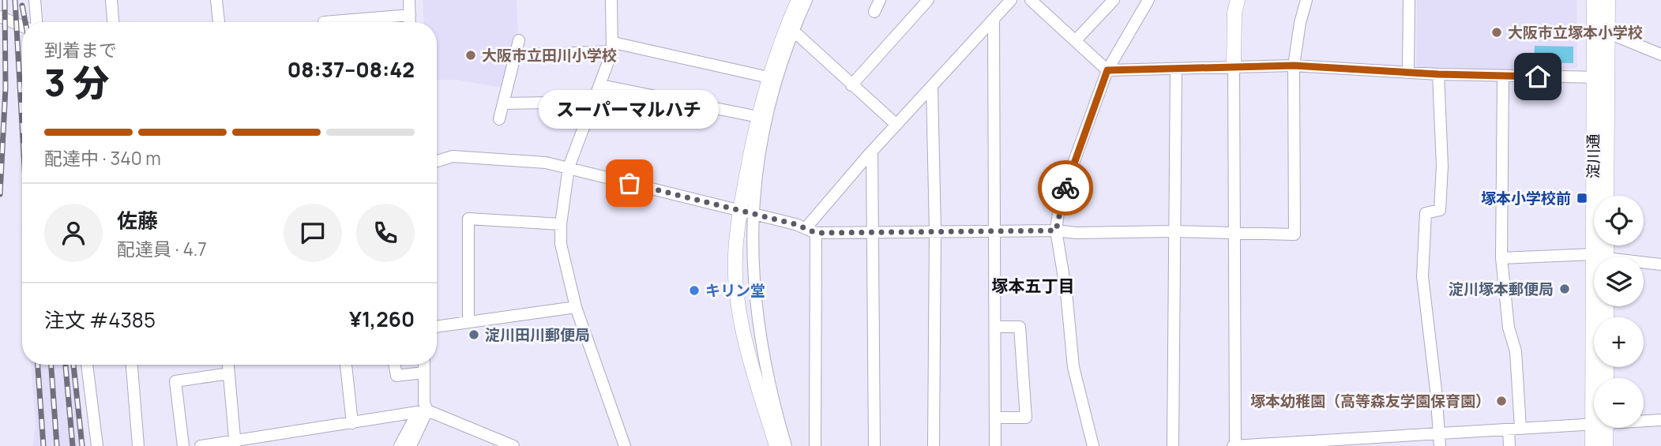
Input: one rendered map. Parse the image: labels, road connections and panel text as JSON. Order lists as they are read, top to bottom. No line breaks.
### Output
{"streets":{"street":["淀川通"]},"districts":["塚本五丁目"],"places":{"other":["大阪市立塚本小学校","大阪市立田川小学校","スーパーマルハチ","淀川塚本郵便局","キリン堂","淀川田川郵便局","塚本幼稚園（高等森友学園保育園）"],"transit":["塚本小学校前"]},"page":{"heading":["3 分","到着まで","08:37–08:42"],"panel":["佐藤","配達員 · 4.7","注文 #4385","¥1,260"],"bubble":"スーパーマルハチ","bar":"配達中 · 340 m","map_buttons":["+","−"]}}
